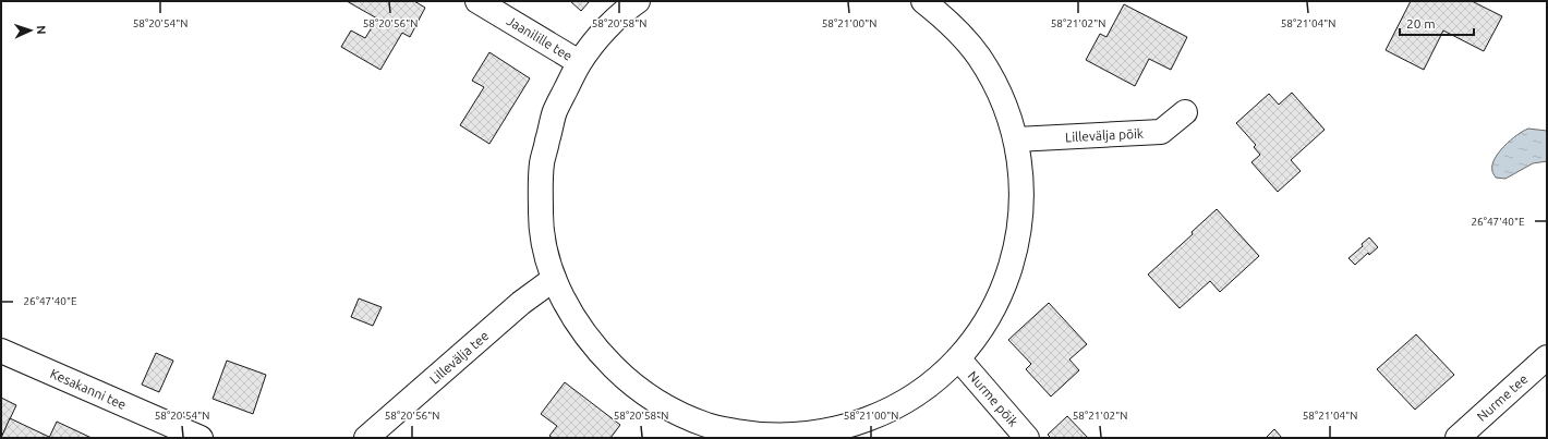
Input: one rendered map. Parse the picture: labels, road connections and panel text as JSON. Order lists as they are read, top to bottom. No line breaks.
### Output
{"streets":{"street":["Jaanilille tee","Lillevälja põik","Lillevälja tee","Kesakanni tee","Nurme tee","Nurme põik"]},"scale_bar":"20 m","north":"right","coordinates":["58°20'54\"N","58°20'56\"N","58°20'58\"N","58°21'00\"N","58°21'02\"N","58°21'04\"N","26°47'40\"E"]}
